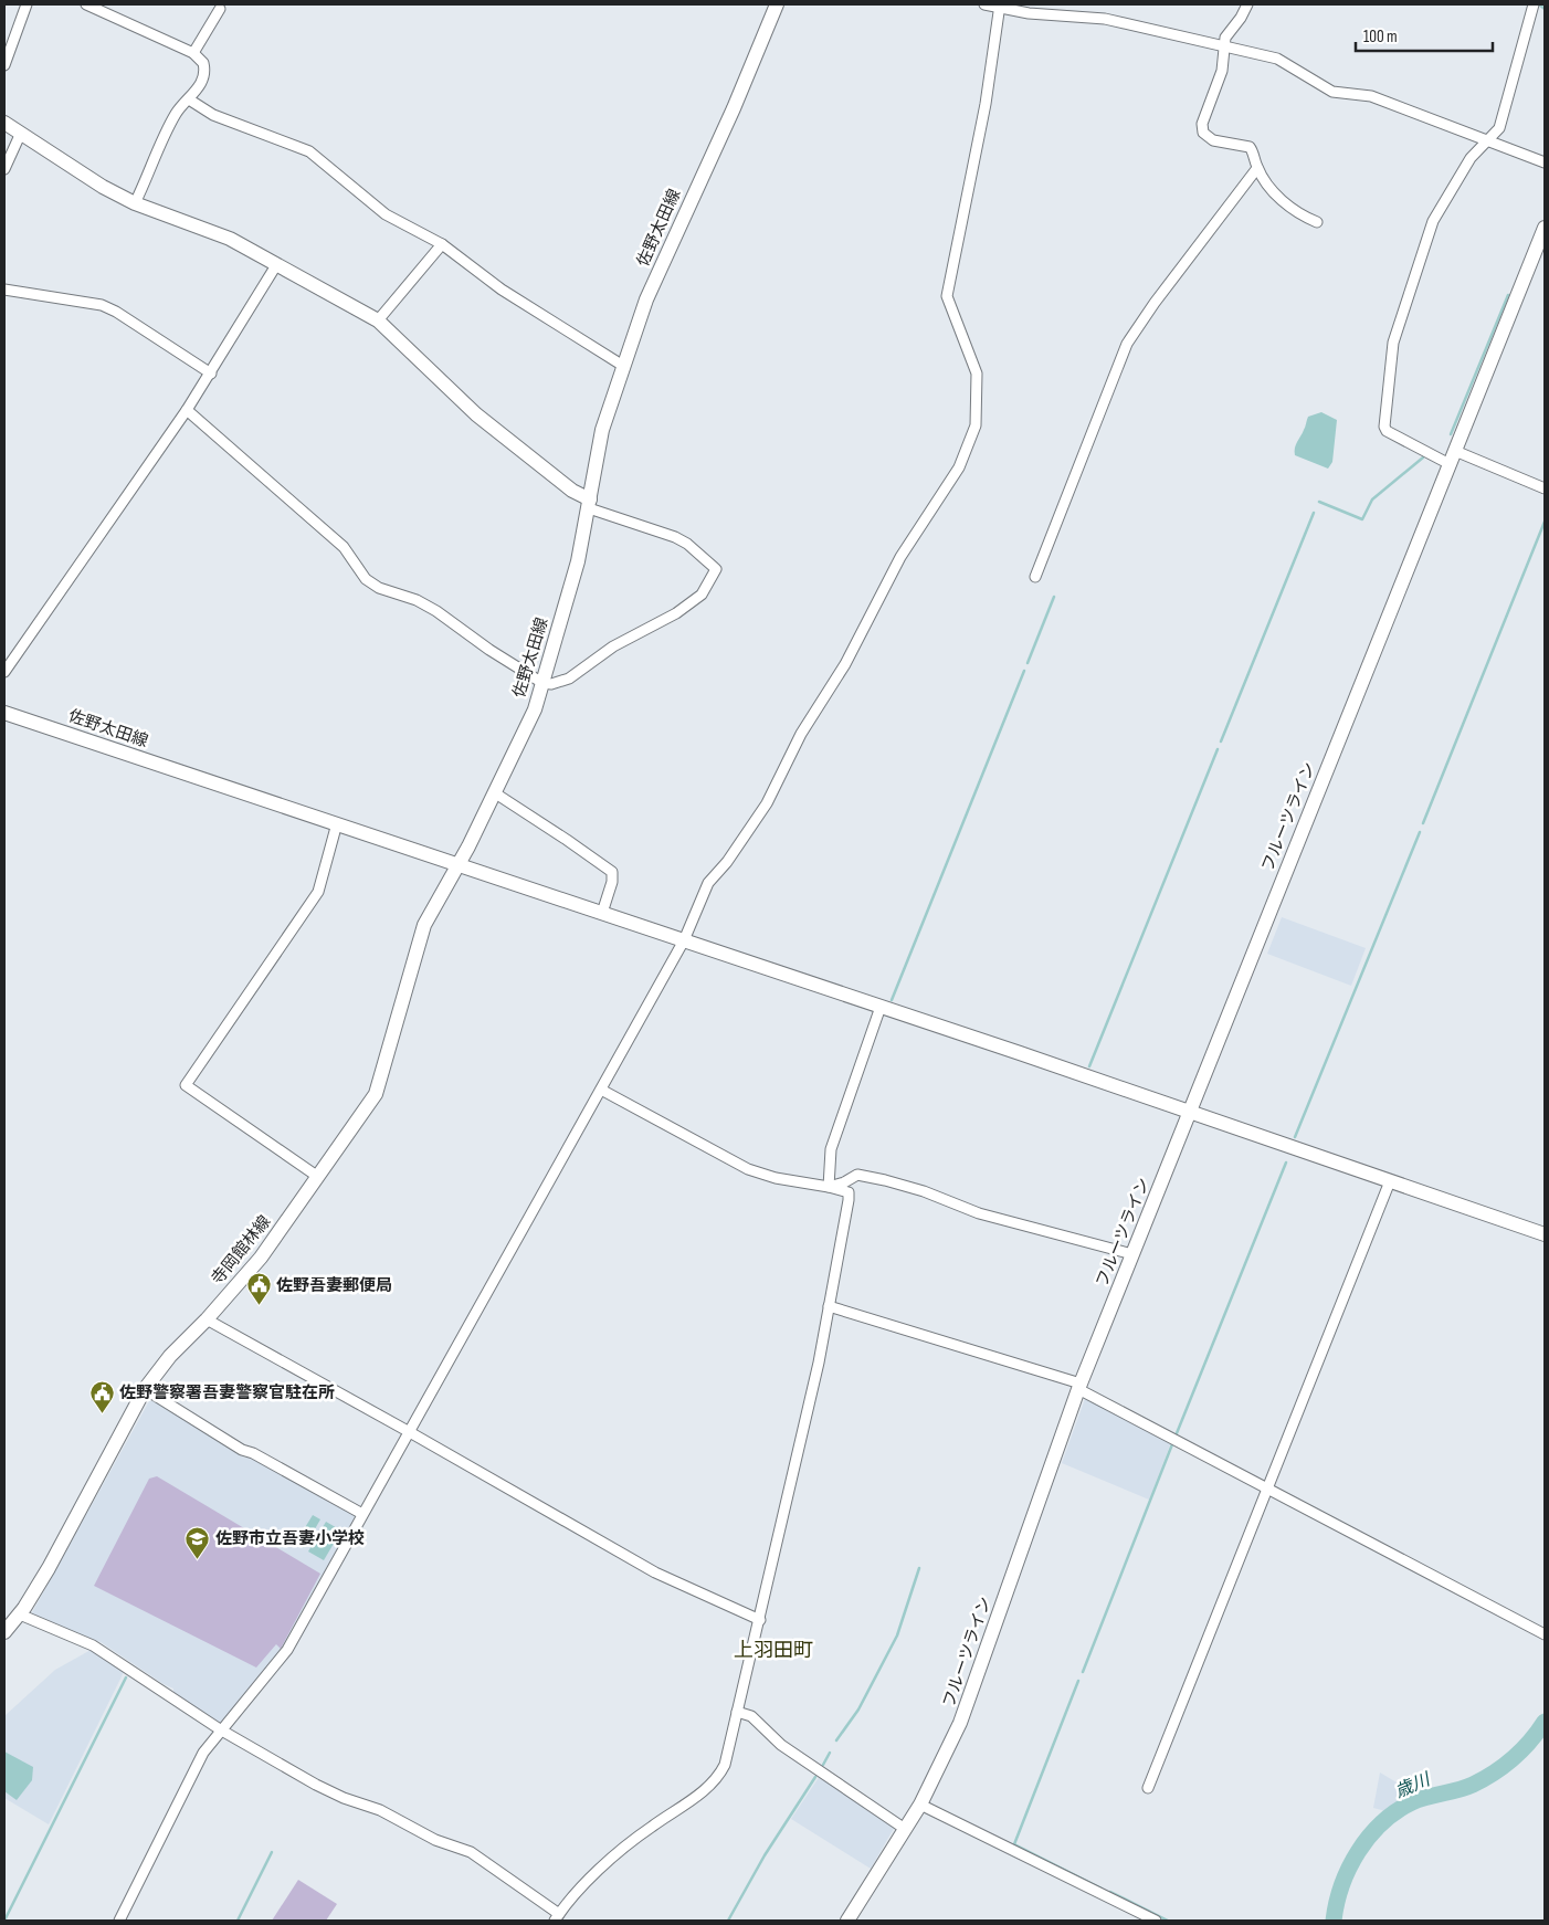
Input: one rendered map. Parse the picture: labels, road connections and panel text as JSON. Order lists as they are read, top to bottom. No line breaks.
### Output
{"streets":{"street":["佐野太田線","フルーツライン","寺岡館林線"]},"crossings":[["佐野太田線","寺岡館林線"]],"districts":["上羽田町"],"water":["歳川"],"places":{"public building":["佐野吾妻郵便局","佐野警察署吾妻警察官駐在所"],"school or university":["佐野市立吾妻小学校"]},"scale_bar":"100 m"}
